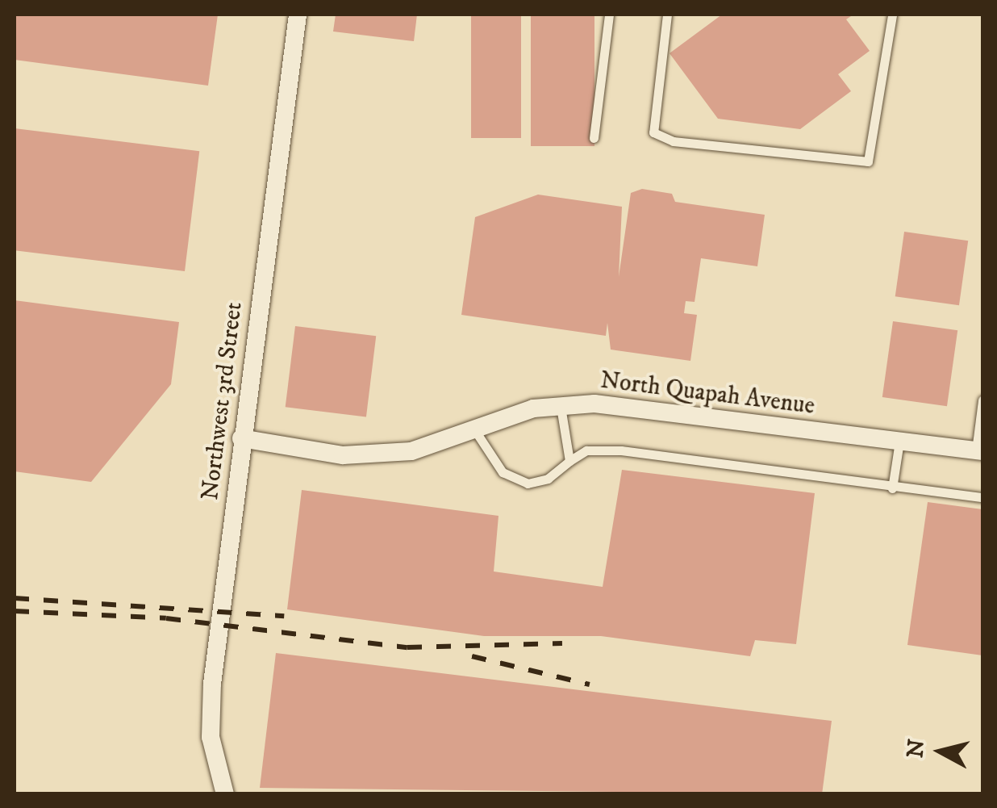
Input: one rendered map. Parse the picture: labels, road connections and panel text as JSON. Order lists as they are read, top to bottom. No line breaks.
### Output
{"streets":{"street":["North Quapah Avenue","Northwest 3rd Street"]},"crossings":[["North Quapah Avenue","Northwest 3rd Street"]],"north":"left"}
